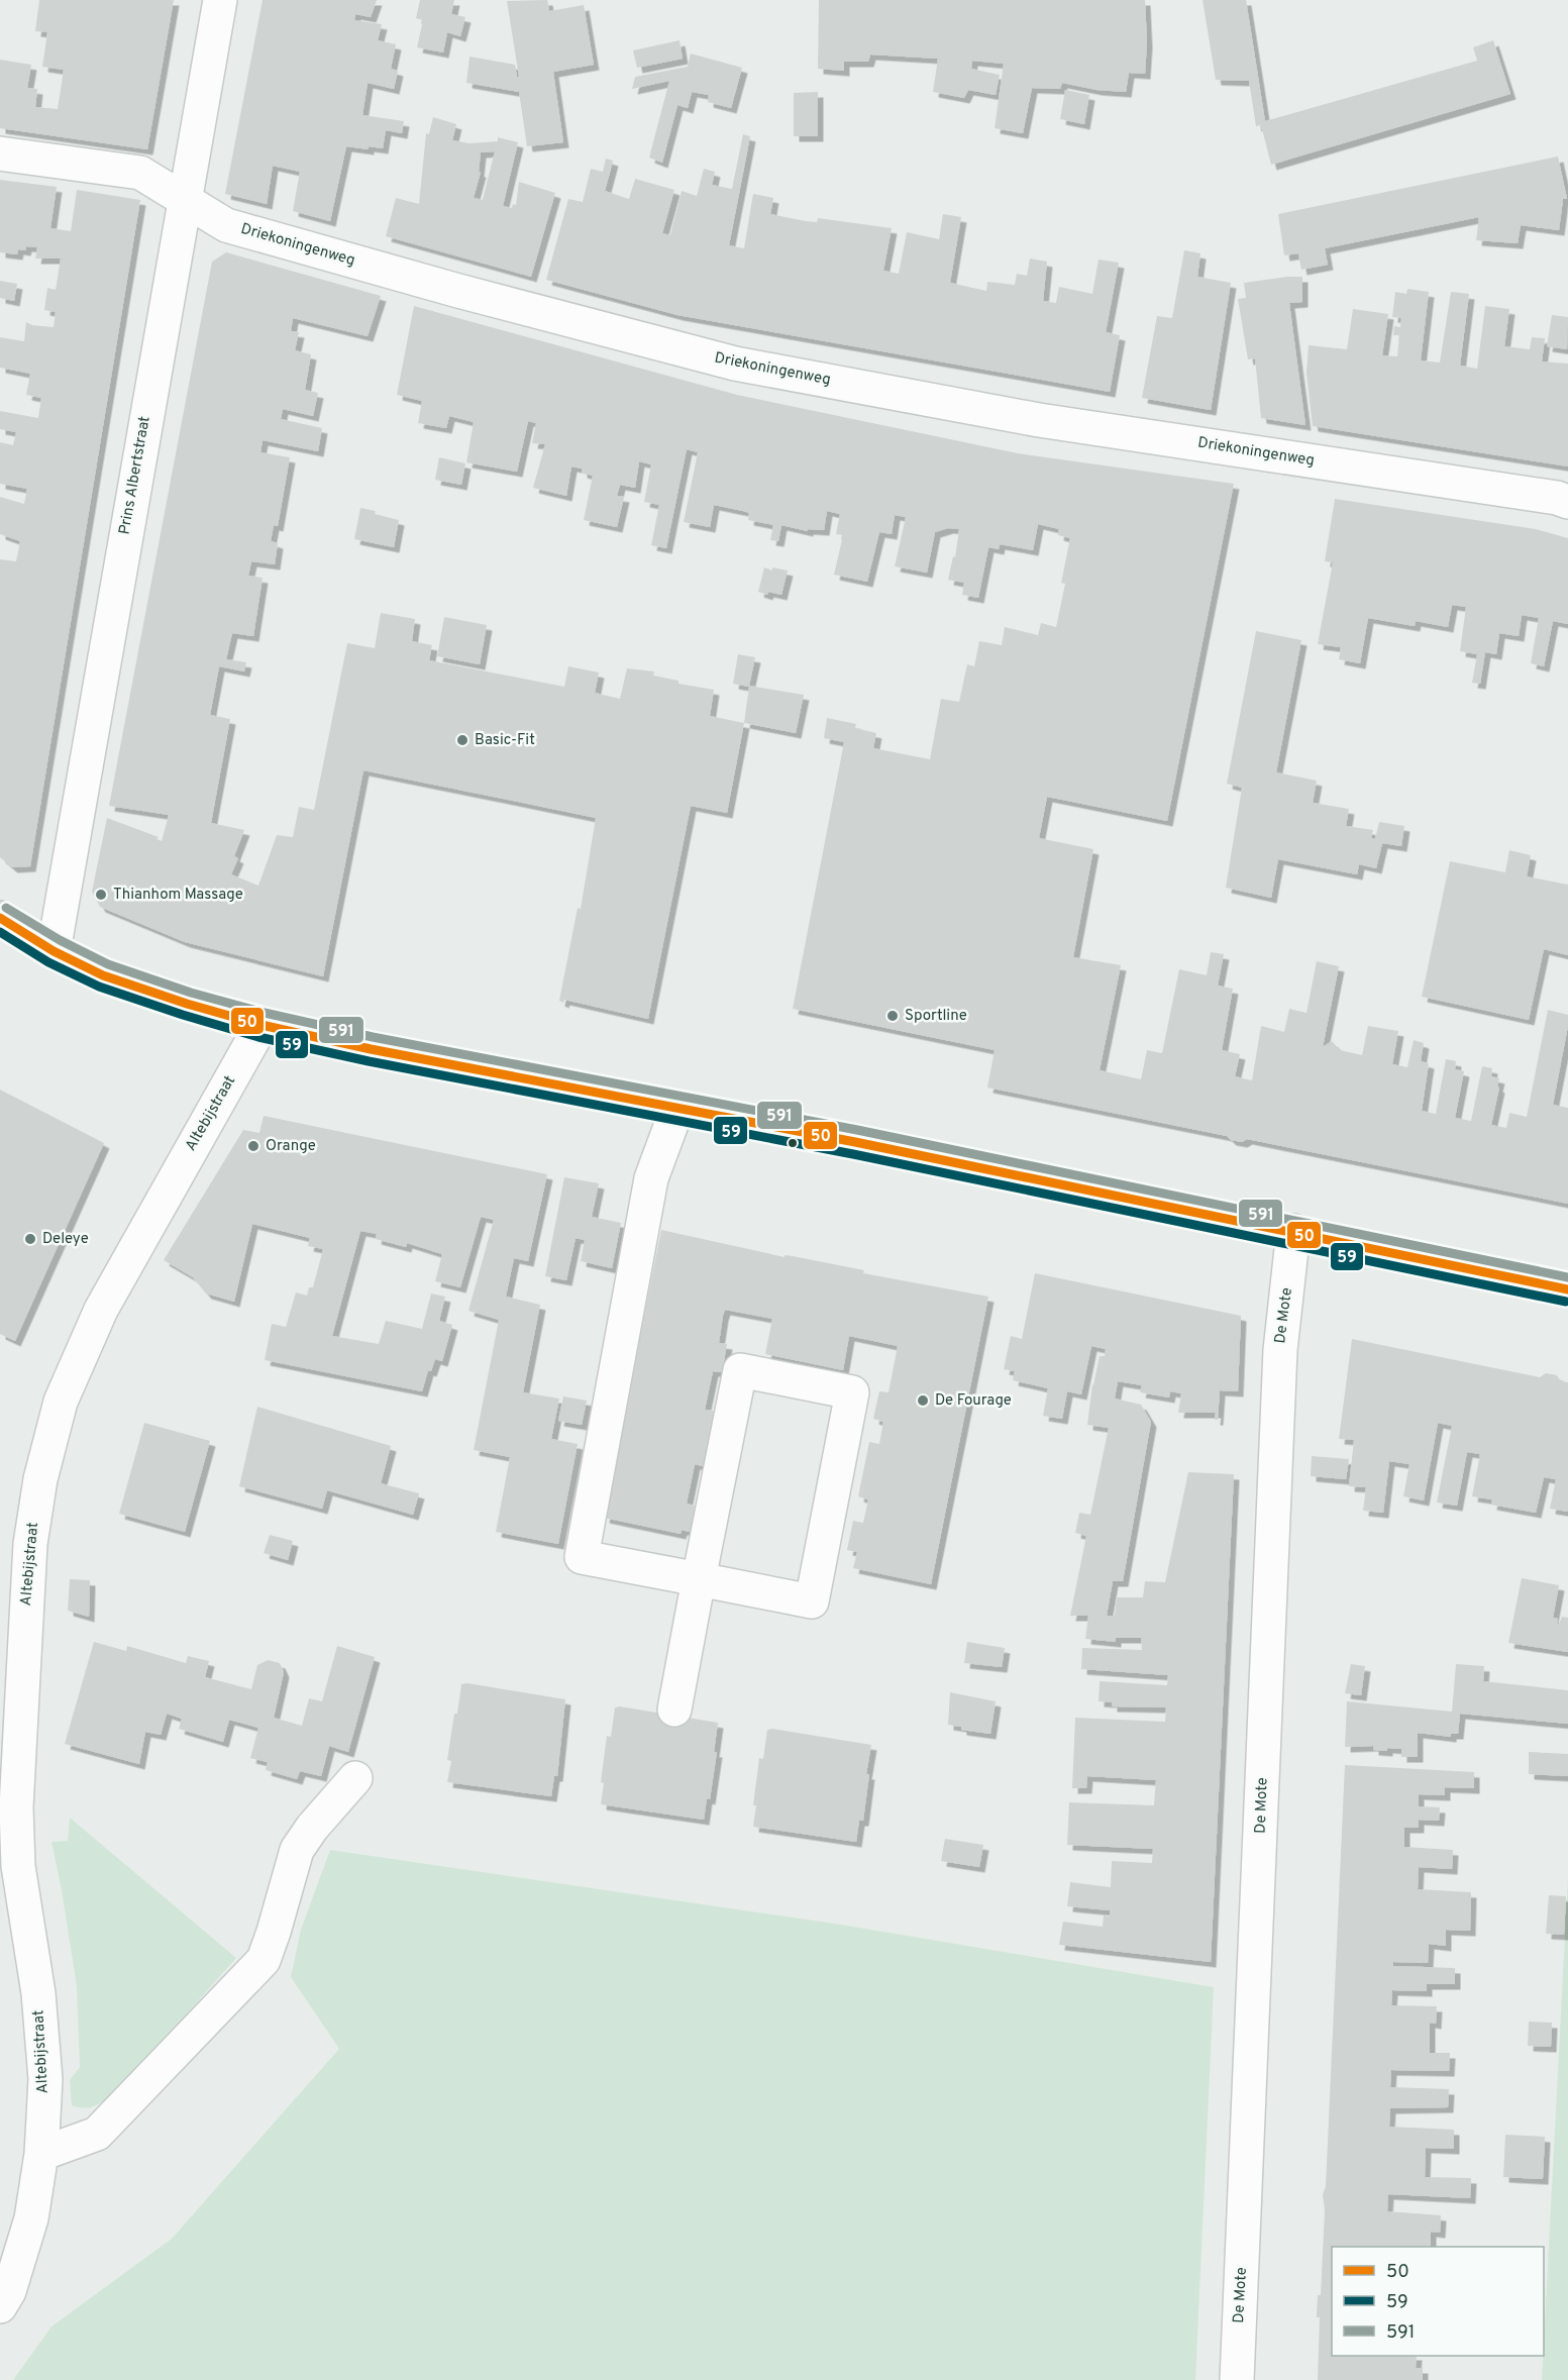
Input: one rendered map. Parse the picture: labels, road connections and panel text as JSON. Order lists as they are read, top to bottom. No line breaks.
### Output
{"streets":{"street":["Driekoningenweg","Prins Albertstraat","Altebijstraat","De Mote"]},"crossings":[["Driekoningenweg","Prins Albertstraat"]],"places":["Basic-Fit","Thianhom Massage","Sportline","Orange","Deleye","De Fourage"],"lines":["transit line 591","transit line 50","transit line 59"],"legend":["50","59","591"]}
